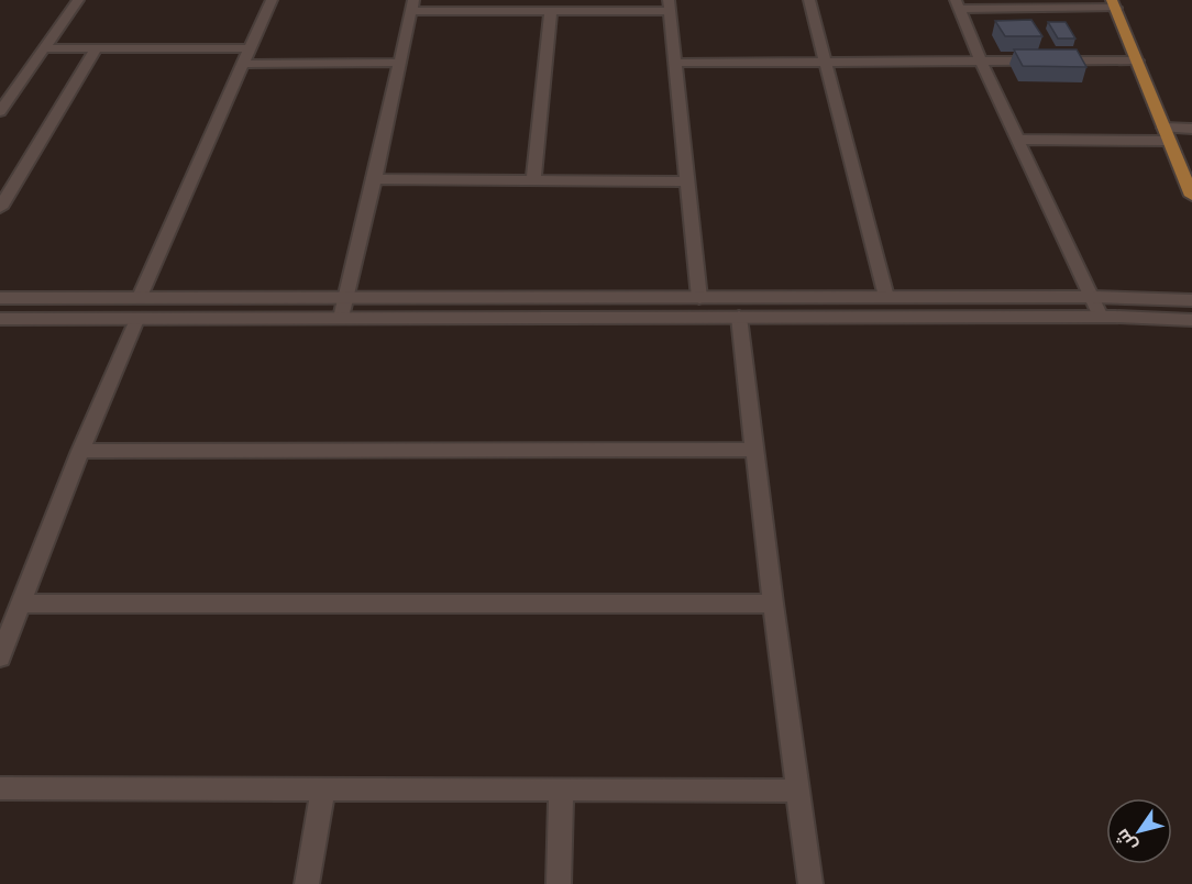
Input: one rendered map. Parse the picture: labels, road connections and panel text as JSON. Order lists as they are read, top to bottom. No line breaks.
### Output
{"north":"bottom left"}
